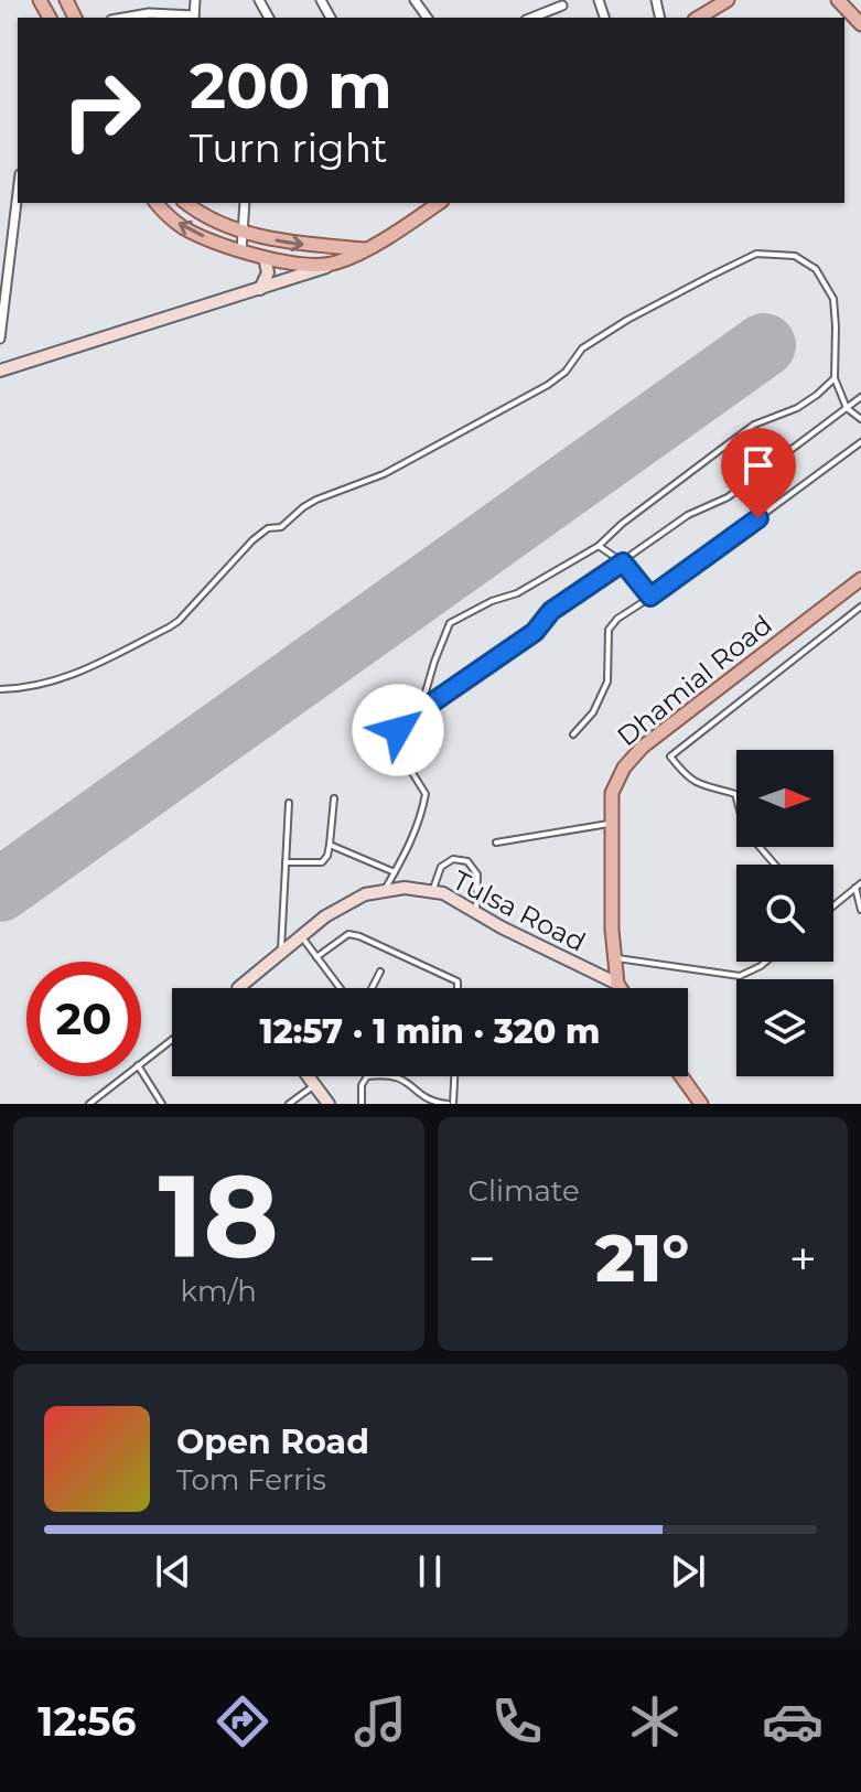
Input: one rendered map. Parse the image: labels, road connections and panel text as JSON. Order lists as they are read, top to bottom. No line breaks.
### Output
{"streets":{"main road":["Dhamial Road"],"street":["Tulsa Road"]},"crossings":[["Dhamial Road","Tulsa Road"]],"north":"right","page":{"turn":["200 m","Turn right"],"limit":"20","trip":"12:57 · 1 min · 320 m","tile":[["18","km/h"],"Climate"],"heat":["−","21°","+"],"song":["Open Road","Tom Ferris"],"tabs":"12:56"}}
